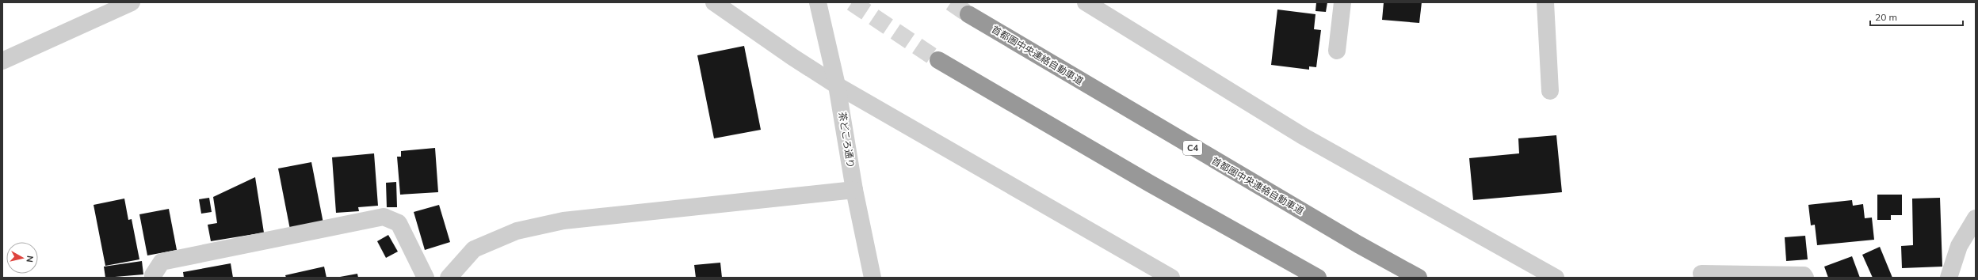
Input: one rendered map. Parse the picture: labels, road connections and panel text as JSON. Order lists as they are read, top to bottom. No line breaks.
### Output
{"streets":{"highway":["首都圏中央連絡自動車道","C4"],"street":["茶どころ通り"]},"scale_bar":"20 m","north":"right"}
